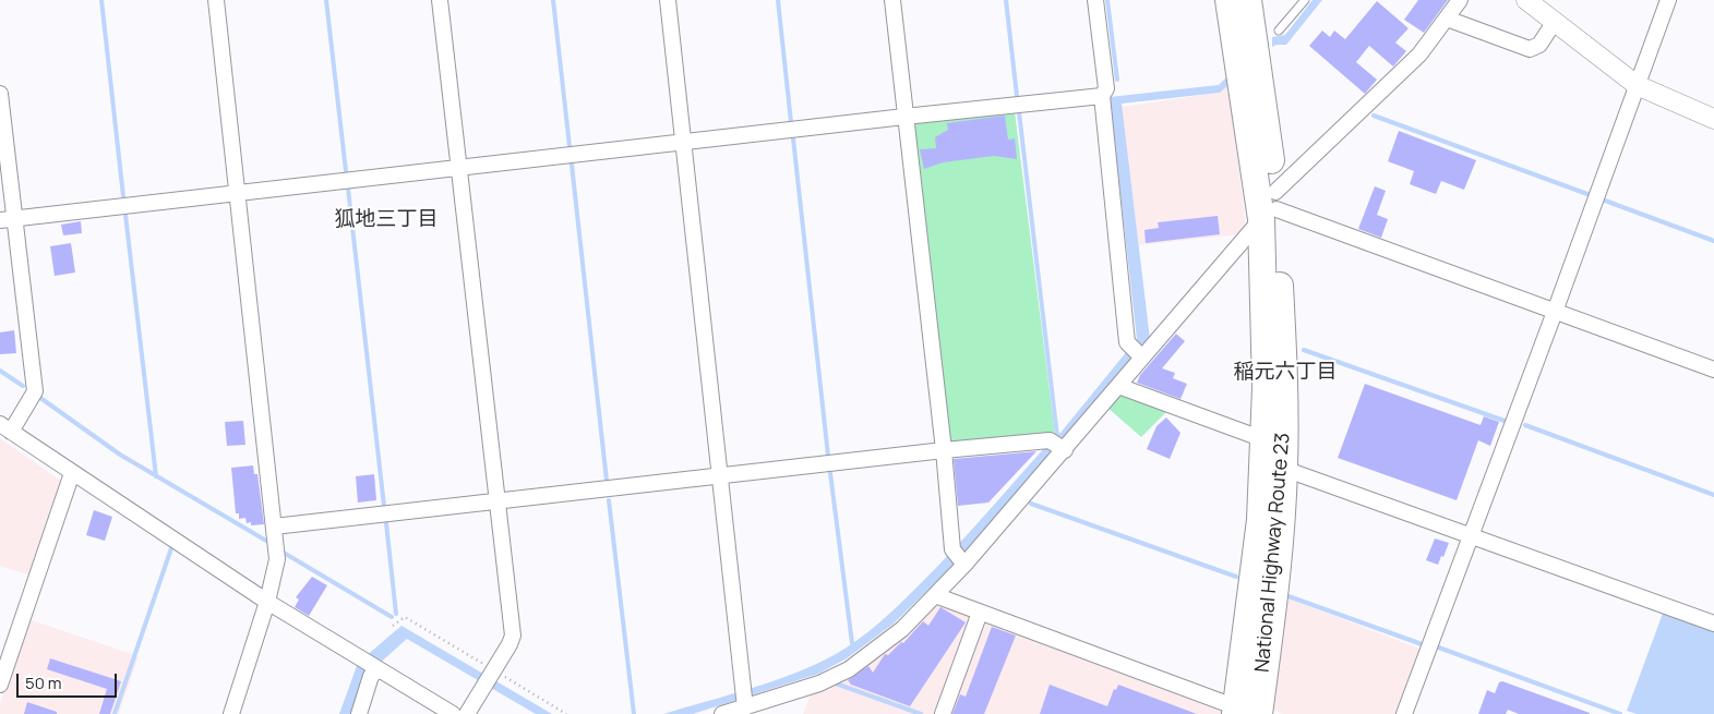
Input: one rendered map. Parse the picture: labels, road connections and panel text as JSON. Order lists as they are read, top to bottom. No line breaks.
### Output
{"streets":{"highway":["National Highway Route 23"]},"districts":["狐地三丁目","稲元六丁目"],"scale_bar":"50 m"}
